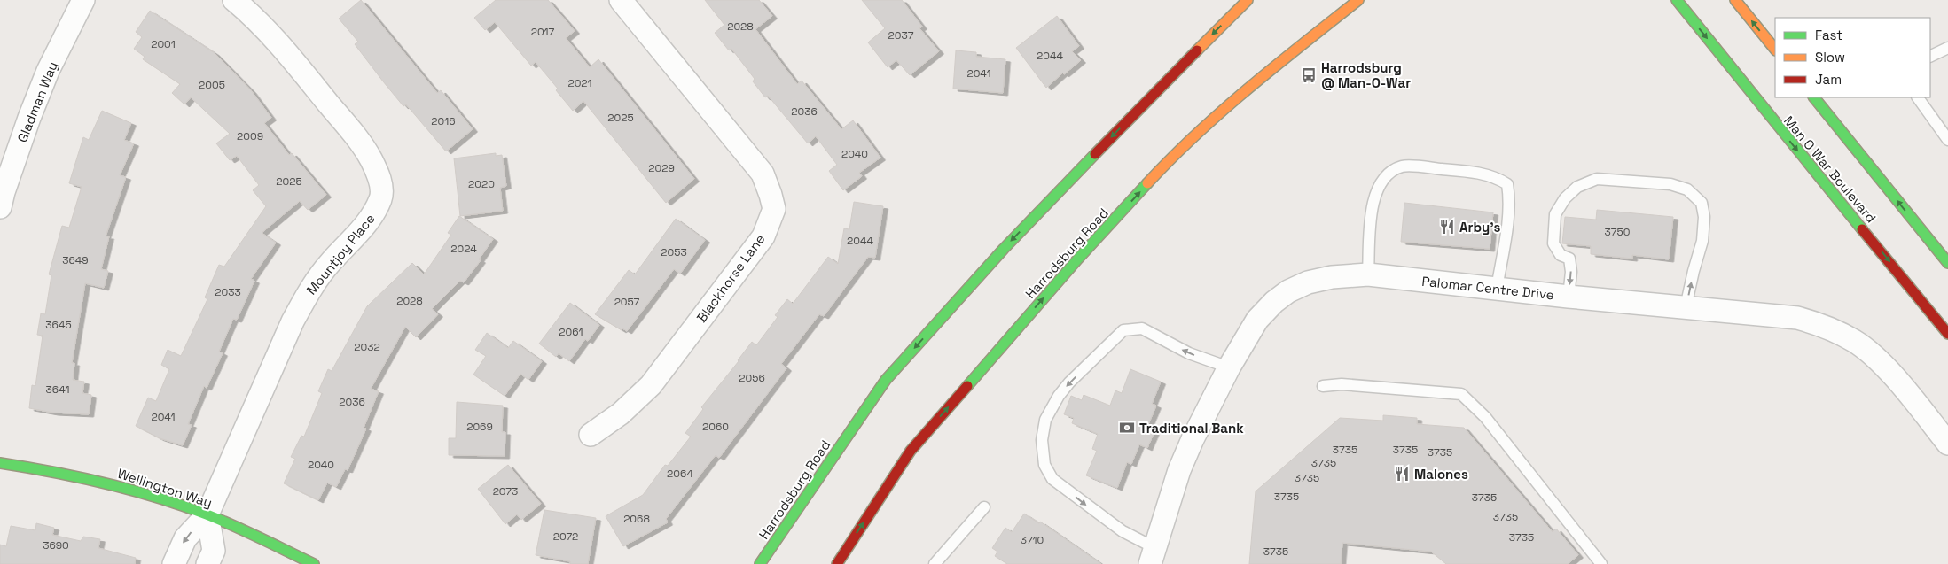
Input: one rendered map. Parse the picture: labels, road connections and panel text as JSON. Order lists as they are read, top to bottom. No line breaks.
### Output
{"streets":{"main road":["Man O War Boulevard","Harrodsburg Road","Wellington Way"],"street":["Gladman Way","Mountjoy Place","Blackhorse Lane","Palomar Centre Drive"]},"crossings":[["Mountjoy Place","Wellington Way"]],"places":{"bus stop":["Harrodsburg @ Man-O-War"],"restaurant":["Arby's","Malones"],"bank":["Traditional Bank"]},"house_numbers":["2028","2017","2037","2001","2044","2041","2021","2005","2036","2025","2016","2009","2040","2029","2025","2020","3750","2044","2024","2053","3649","2033","2028","2057","3645","2061","2032","2056","3641","2036","2041","2069","2060","3735","3735","3735","3735","2040","2064","3735","2073","3735","3735","3735","2068","2072","3735","3710","3690","3735"],"legend":["Fast","Slow","Jam"]}
